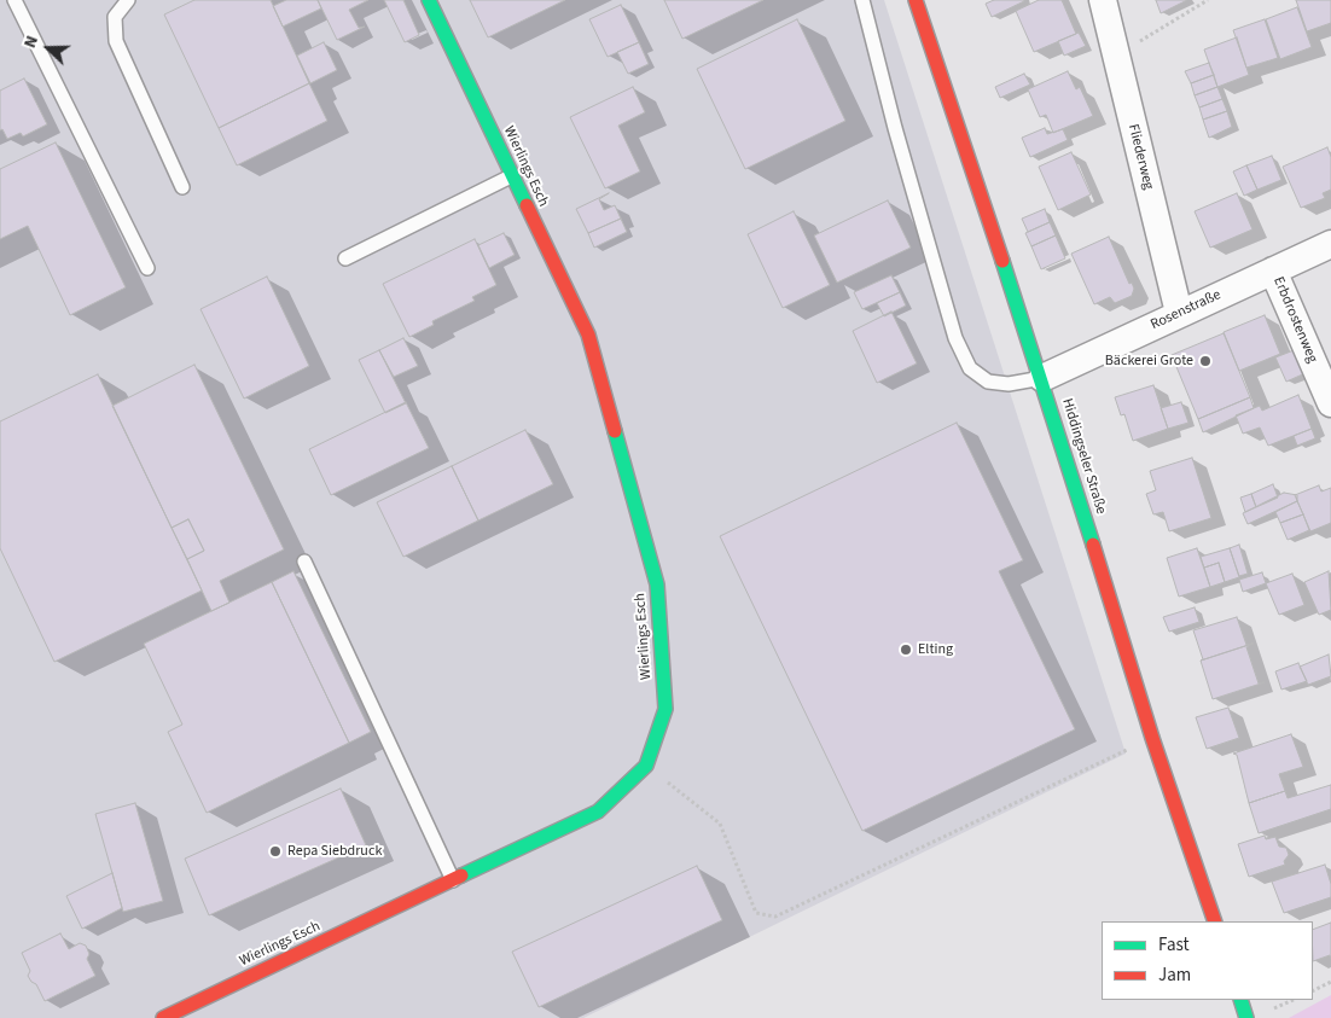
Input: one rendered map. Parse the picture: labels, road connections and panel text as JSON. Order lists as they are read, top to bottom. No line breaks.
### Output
{"streets":{"street":["Fliederweg","Wierlings Esch","Rosenstraße","Erbdrostenweg","Hiddingseler Straße"]},"crossings":[["Fliederweg","Rosenstraße"],["Rosenstraße","Erbdrostenweg"],["Rosenstraße","Hiddingseler Straße"]],"places":["Bäckerei Grote","Elting","Repa Siebdruck"],"legend":["Fast","Jam"],"north":"left"}
